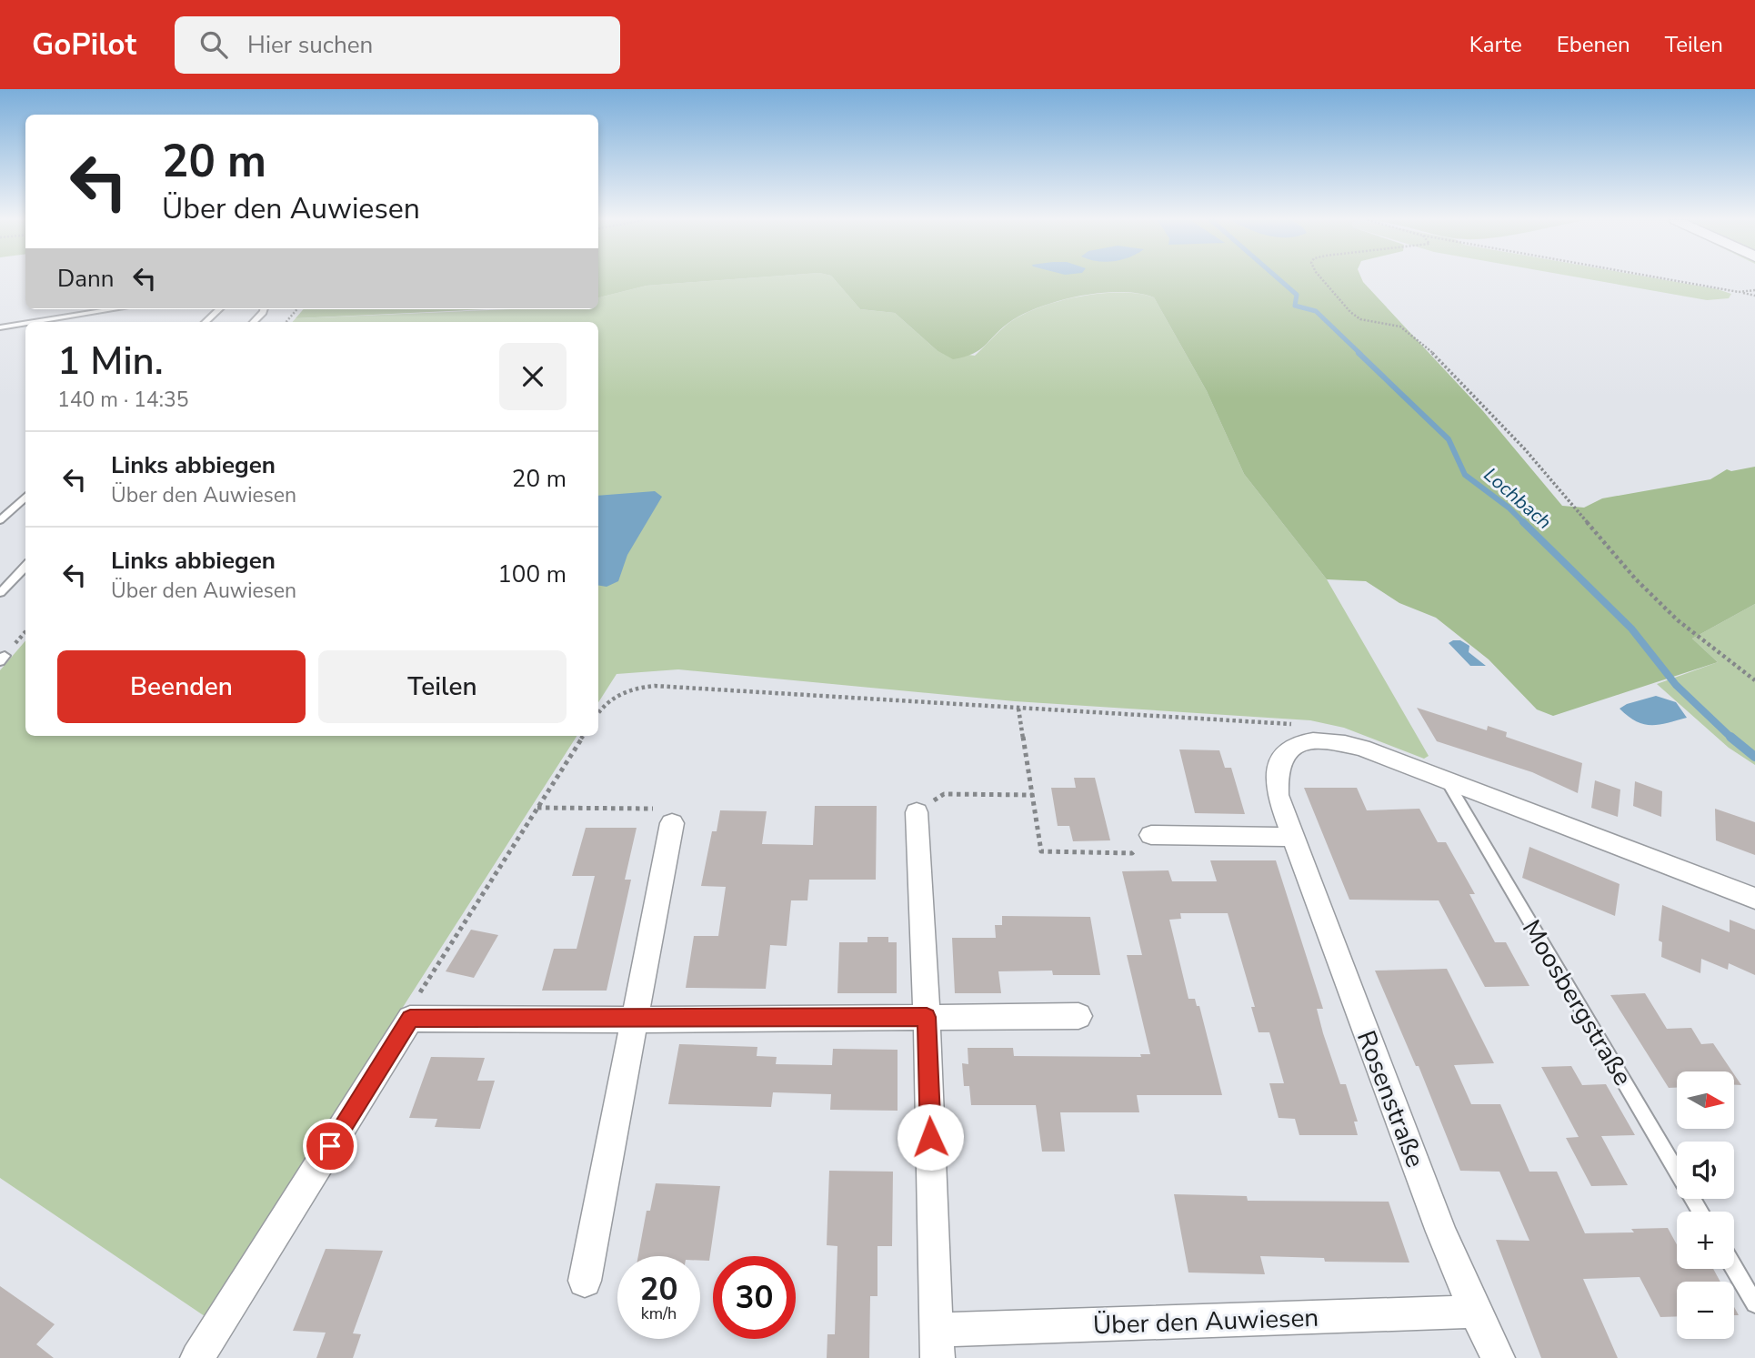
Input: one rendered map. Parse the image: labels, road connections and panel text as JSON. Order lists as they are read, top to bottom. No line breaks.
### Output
{"streets":{"street":["Rosenstraße","Über den Auwiesen"],"lane":["Moosbergstraße"]},"crossings":[["Rosenstraße","Über den Auwiesen"]],"water":["Lochbach"],"north":"right","page":{"header":"GoPilot","search":"Hier suchen","nav":["Karte","Ebenen","Teilen"],"turn":["20 m","Über den Auwiesen"],"then":"Dann","heading":["1 Min.","140 m · 14:35"],"list":[{"name":"Links abbiegen","note":"Über den Auwiesen","value":"20 m"},{"name":"Links abbiegen","note":"Über den Auwiesen","value":"100 m"}],"buttons":["Beenden","Teilen"],"map_buttons":["+","−"],"speed":"20 km/h","limit":"30"}}
